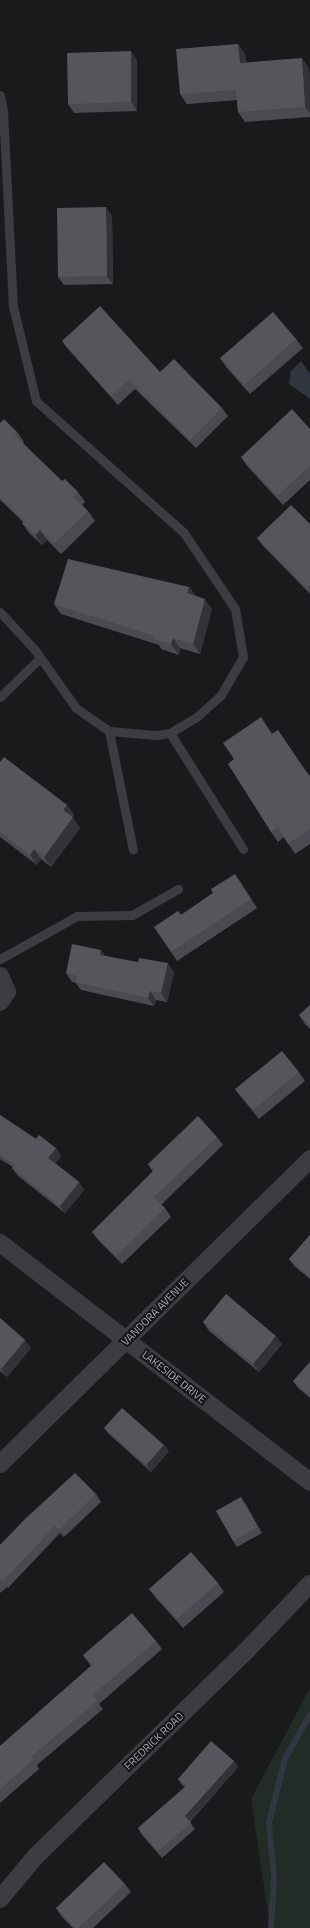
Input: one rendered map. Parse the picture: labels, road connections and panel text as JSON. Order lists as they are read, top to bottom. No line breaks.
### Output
{"streets":{"street":["VANDORA AVENUE","LAKESIDE DRIVE","FREDRICK ROAD"]},"crossings":[["VANDORA AVENUE","LAKESIDE DRIVE"]]}
